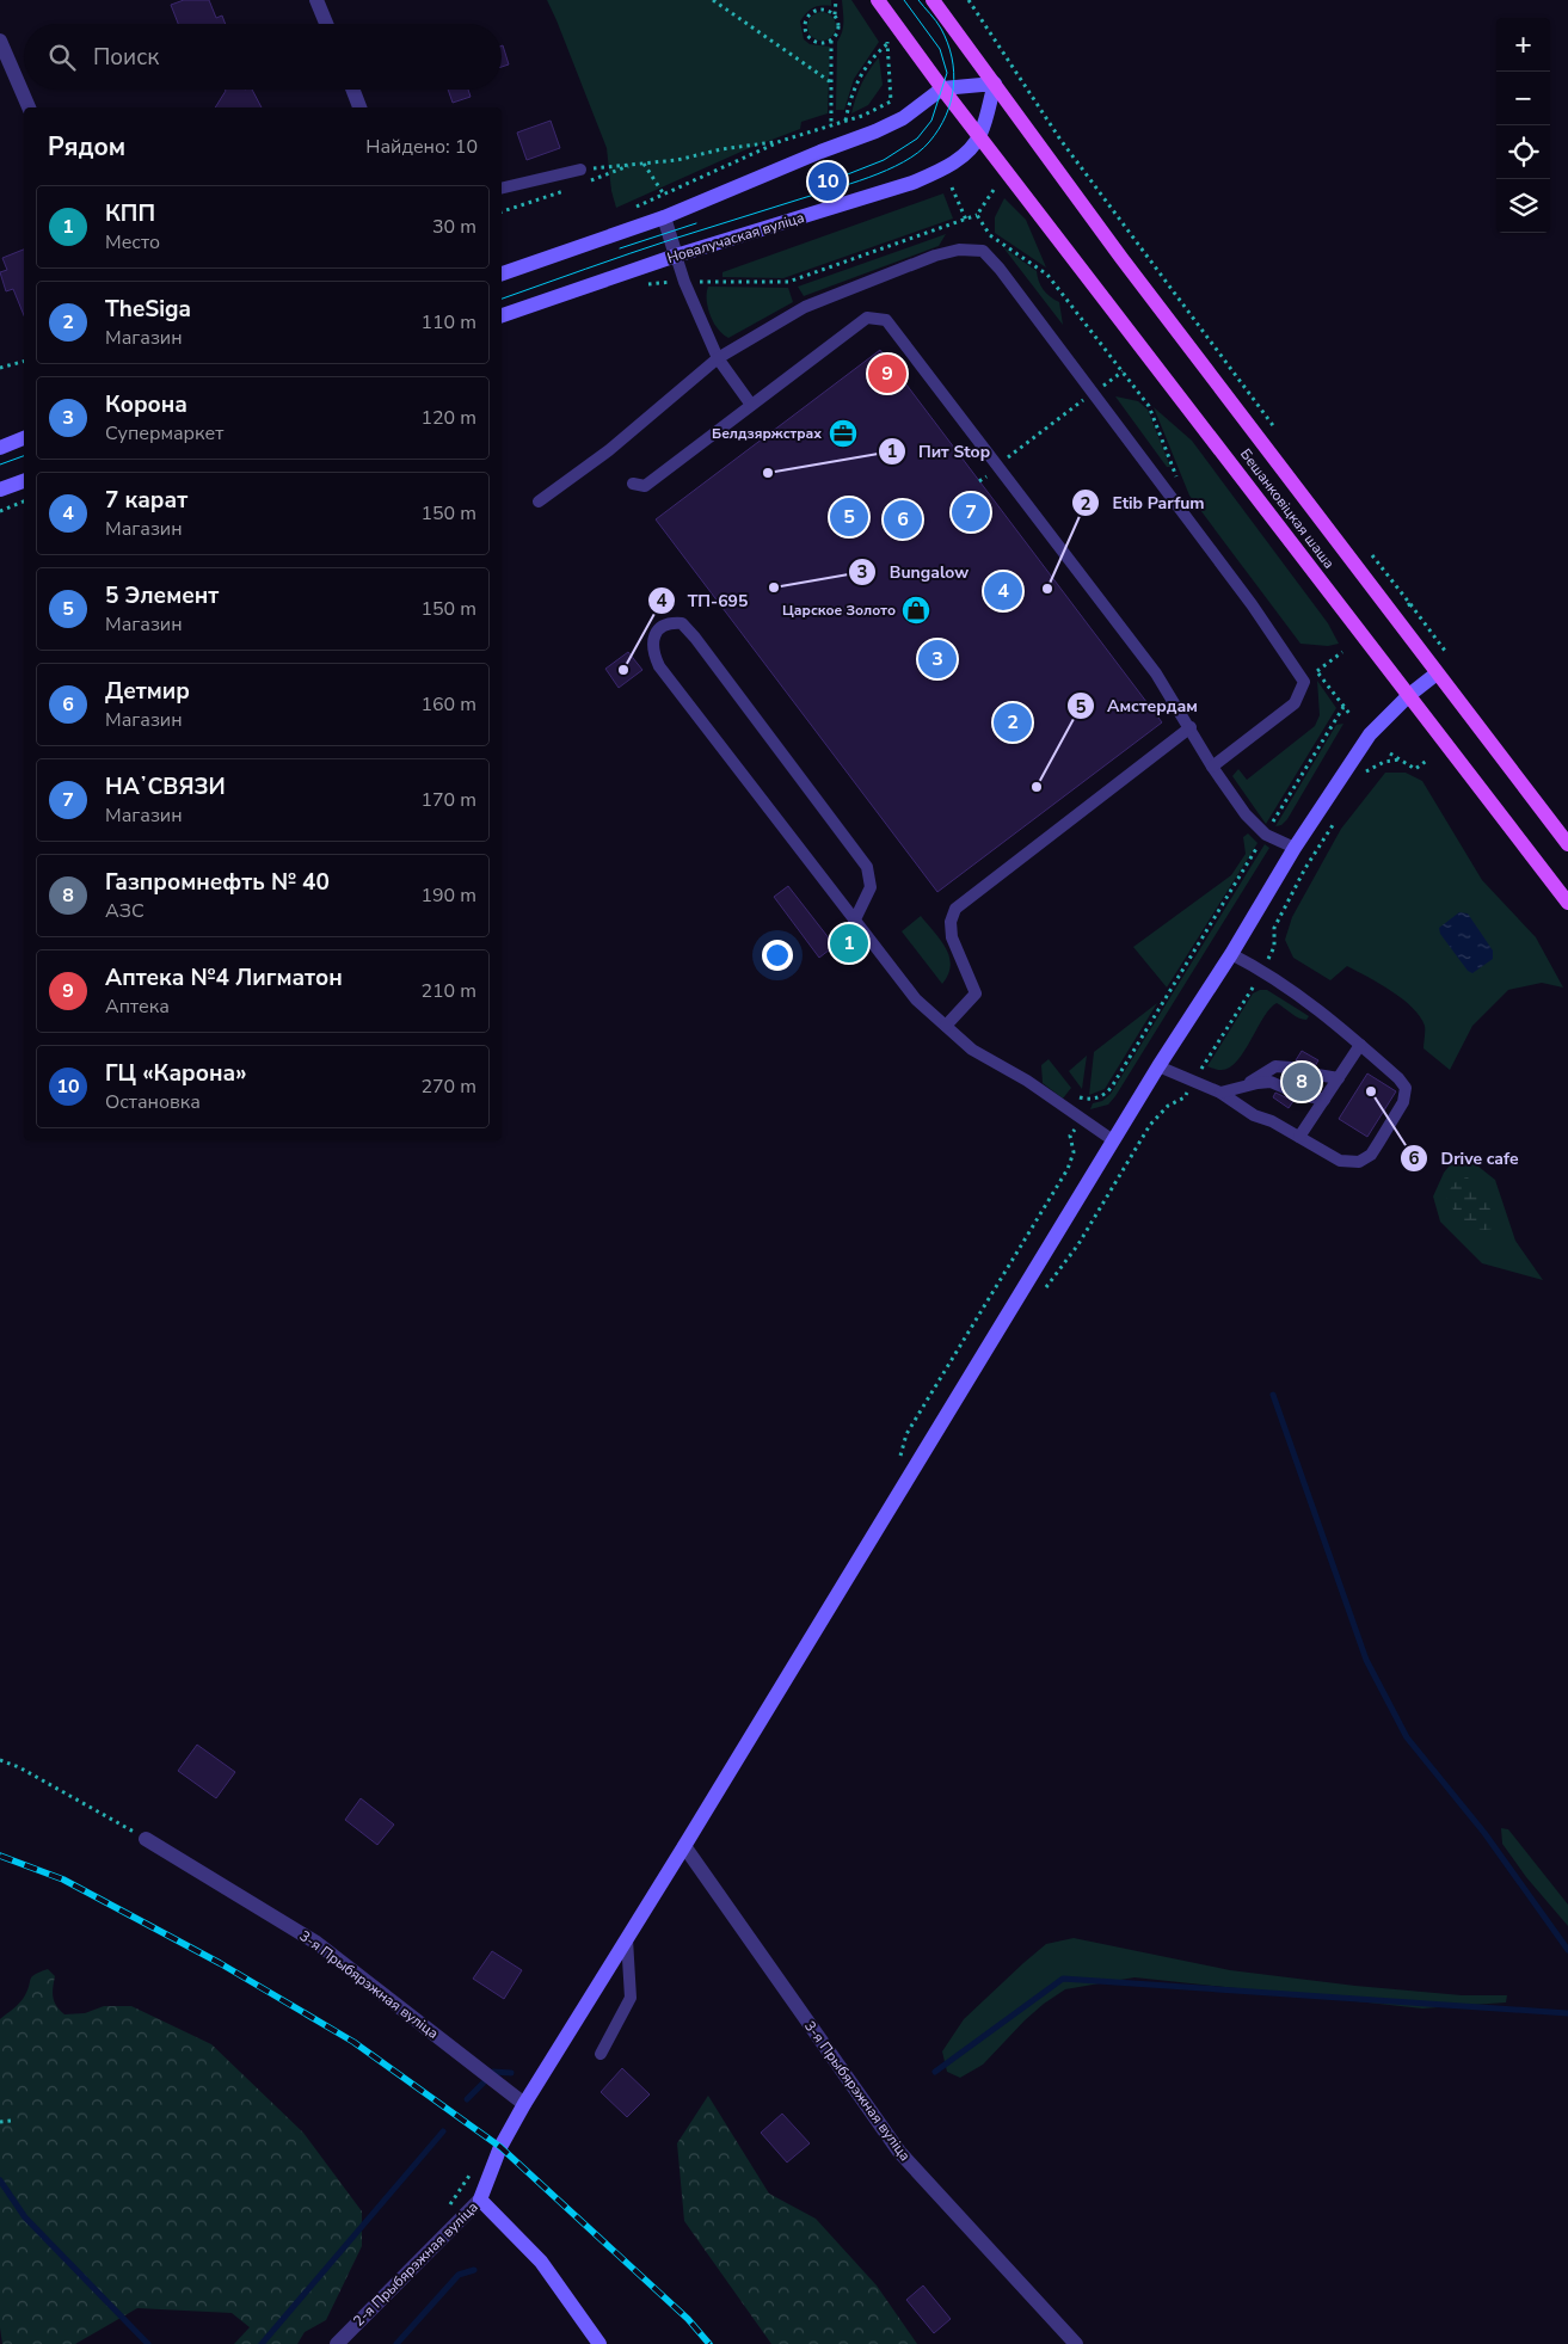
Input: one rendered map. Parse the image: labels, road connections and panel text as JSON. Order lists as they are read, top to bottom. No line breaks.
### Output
{"streets":{"main road":["Бешанковіцкая шаша"],"street":["Новалучаская вуліца","3-я Прыбярэжная вуліца","2-я Прыбярэжная вуліца"]},"crossings":[["Новалучаская вуліца","Бешанковіцкая шаша"],["Бешанковіцкая шаша","2-я Прыбярэжная вуліца"],["3-я Прыбярэжная вуліца","2-я Прыбярэжная вуліца"]],"places":{"office":["Белдзяржстрах"],"other":["Пит Stop","Bungalow","Etib Parfum","ТП-695","Амстердам","Drive cafe"],"shop":["Царское Золото"]},"page":{"map_buttons":["+","−"],"search":"Поиск","heading":["Рядом","Найдено: 10"],"pins":["10","9","7","5","6","4","3","2","1","8"],"list":[{"mark":"1","name":"КПП","note":"Место","value":"30 m"},{"mark":"2","name":"TheSiga","note":"Магазин","value":"110 m"},{"mark":"3","name":"Корона","note":"Супермаркет","value":"120 m"},{"mark":"4","name":"7 карат","note":"Магазин","value":"150 m"},{"mark":"5","name":"5 Элемент","note":"Магазин","value":"150 m"},{"mark":"6","name":"Детмир","note":"Магазин","value":"160 m"},{"mark":"7","name":"НАʼСВЯЗИ","note":"Магазин","value":"170 m"},{"mark":"8","name":"Газпромнефть № 40","note":"АЗС","value":"190 m"},{"mark":"9","name":"Аптека №4 Лигматон","note":"Аптека","value":"210 m"},{"mark":"10","name":"ГЦ «Карона»","note":"Остановка","value":"270 m"}]}}
